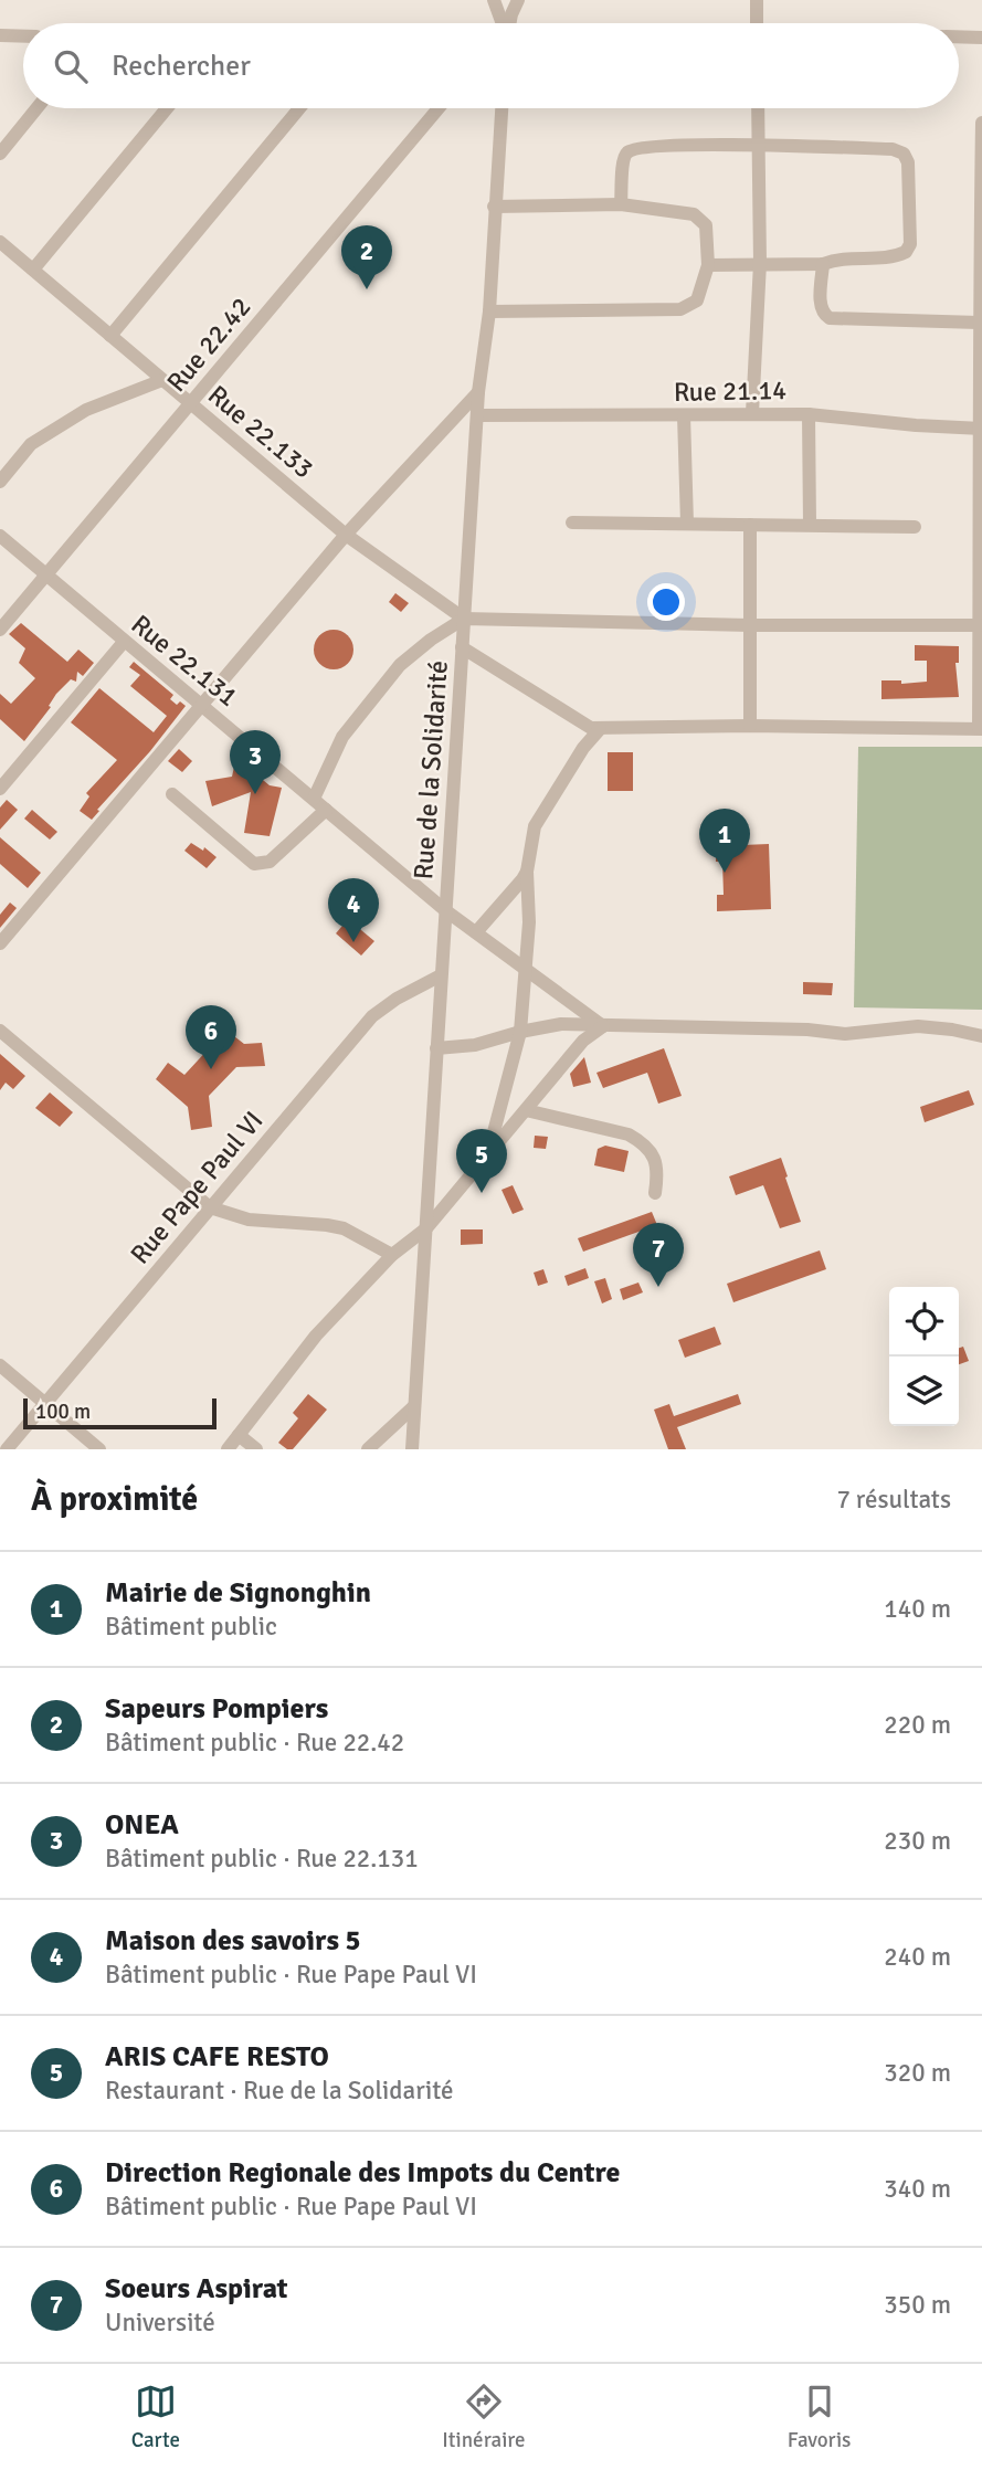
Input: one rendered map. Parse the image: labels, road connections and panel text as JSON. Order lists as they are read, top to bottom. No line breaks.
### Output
{"streets":{"street":["Rue 22.42","Rue 21.14","Rue 22.133","Rue 22.131","Rue de la Solidarité","Rue Pape Paul VI"]},"crossings":[["Rue 22.42","Rue 22.133"],["Rue 22.42","Rue 22.131"],["Rue 21.14","Rue de la Solidarité"],["Rue 22.133","Rue de la Solidarité"],["Rue 22.131","Rue de la Solidarité"],["Rue de la Solidarité","Rue Pape Paul VI"]],"scale_bar":"100 m","page":{"search":"Rechercher","pins":["2","3","1","4","6","5","7"],"scale":"100 m","heading":["À proximité","7 résultats"],"list":[{"mark":"1","name":"Mairie de Signonghin","note":"Bâtiment public","value":"140 m"},{"mark":"2","name":"Sapeurs Pompiers","note":"Bâtiment public · Rue 22.42","value":"220 m"},{"mark":"3","name":"ONEA","note":"Bâtiment public · Rue 22.131","value":"230 m"},{"mark":"4","name":"Maison des savoirs 5","note":"Bâtiment public · Rue Pape Paul VI","value":"240 m"},{"mark":"5","name":"ARIS CAFE RESTO","note":"Restaurant · Rue de la Solidarité","value":"320 m"},{"mark":"6","name":"Direction Regionale des Impots du Centre","note":"Bâtiment public · Rue Pape Paul VI","value":"340 m"},{"mark":"7","name":"Soeurs Aspirat","note":"Université","value":"350 m"}],"nav":["Carte","Itinéraire","Favoris"]}}
